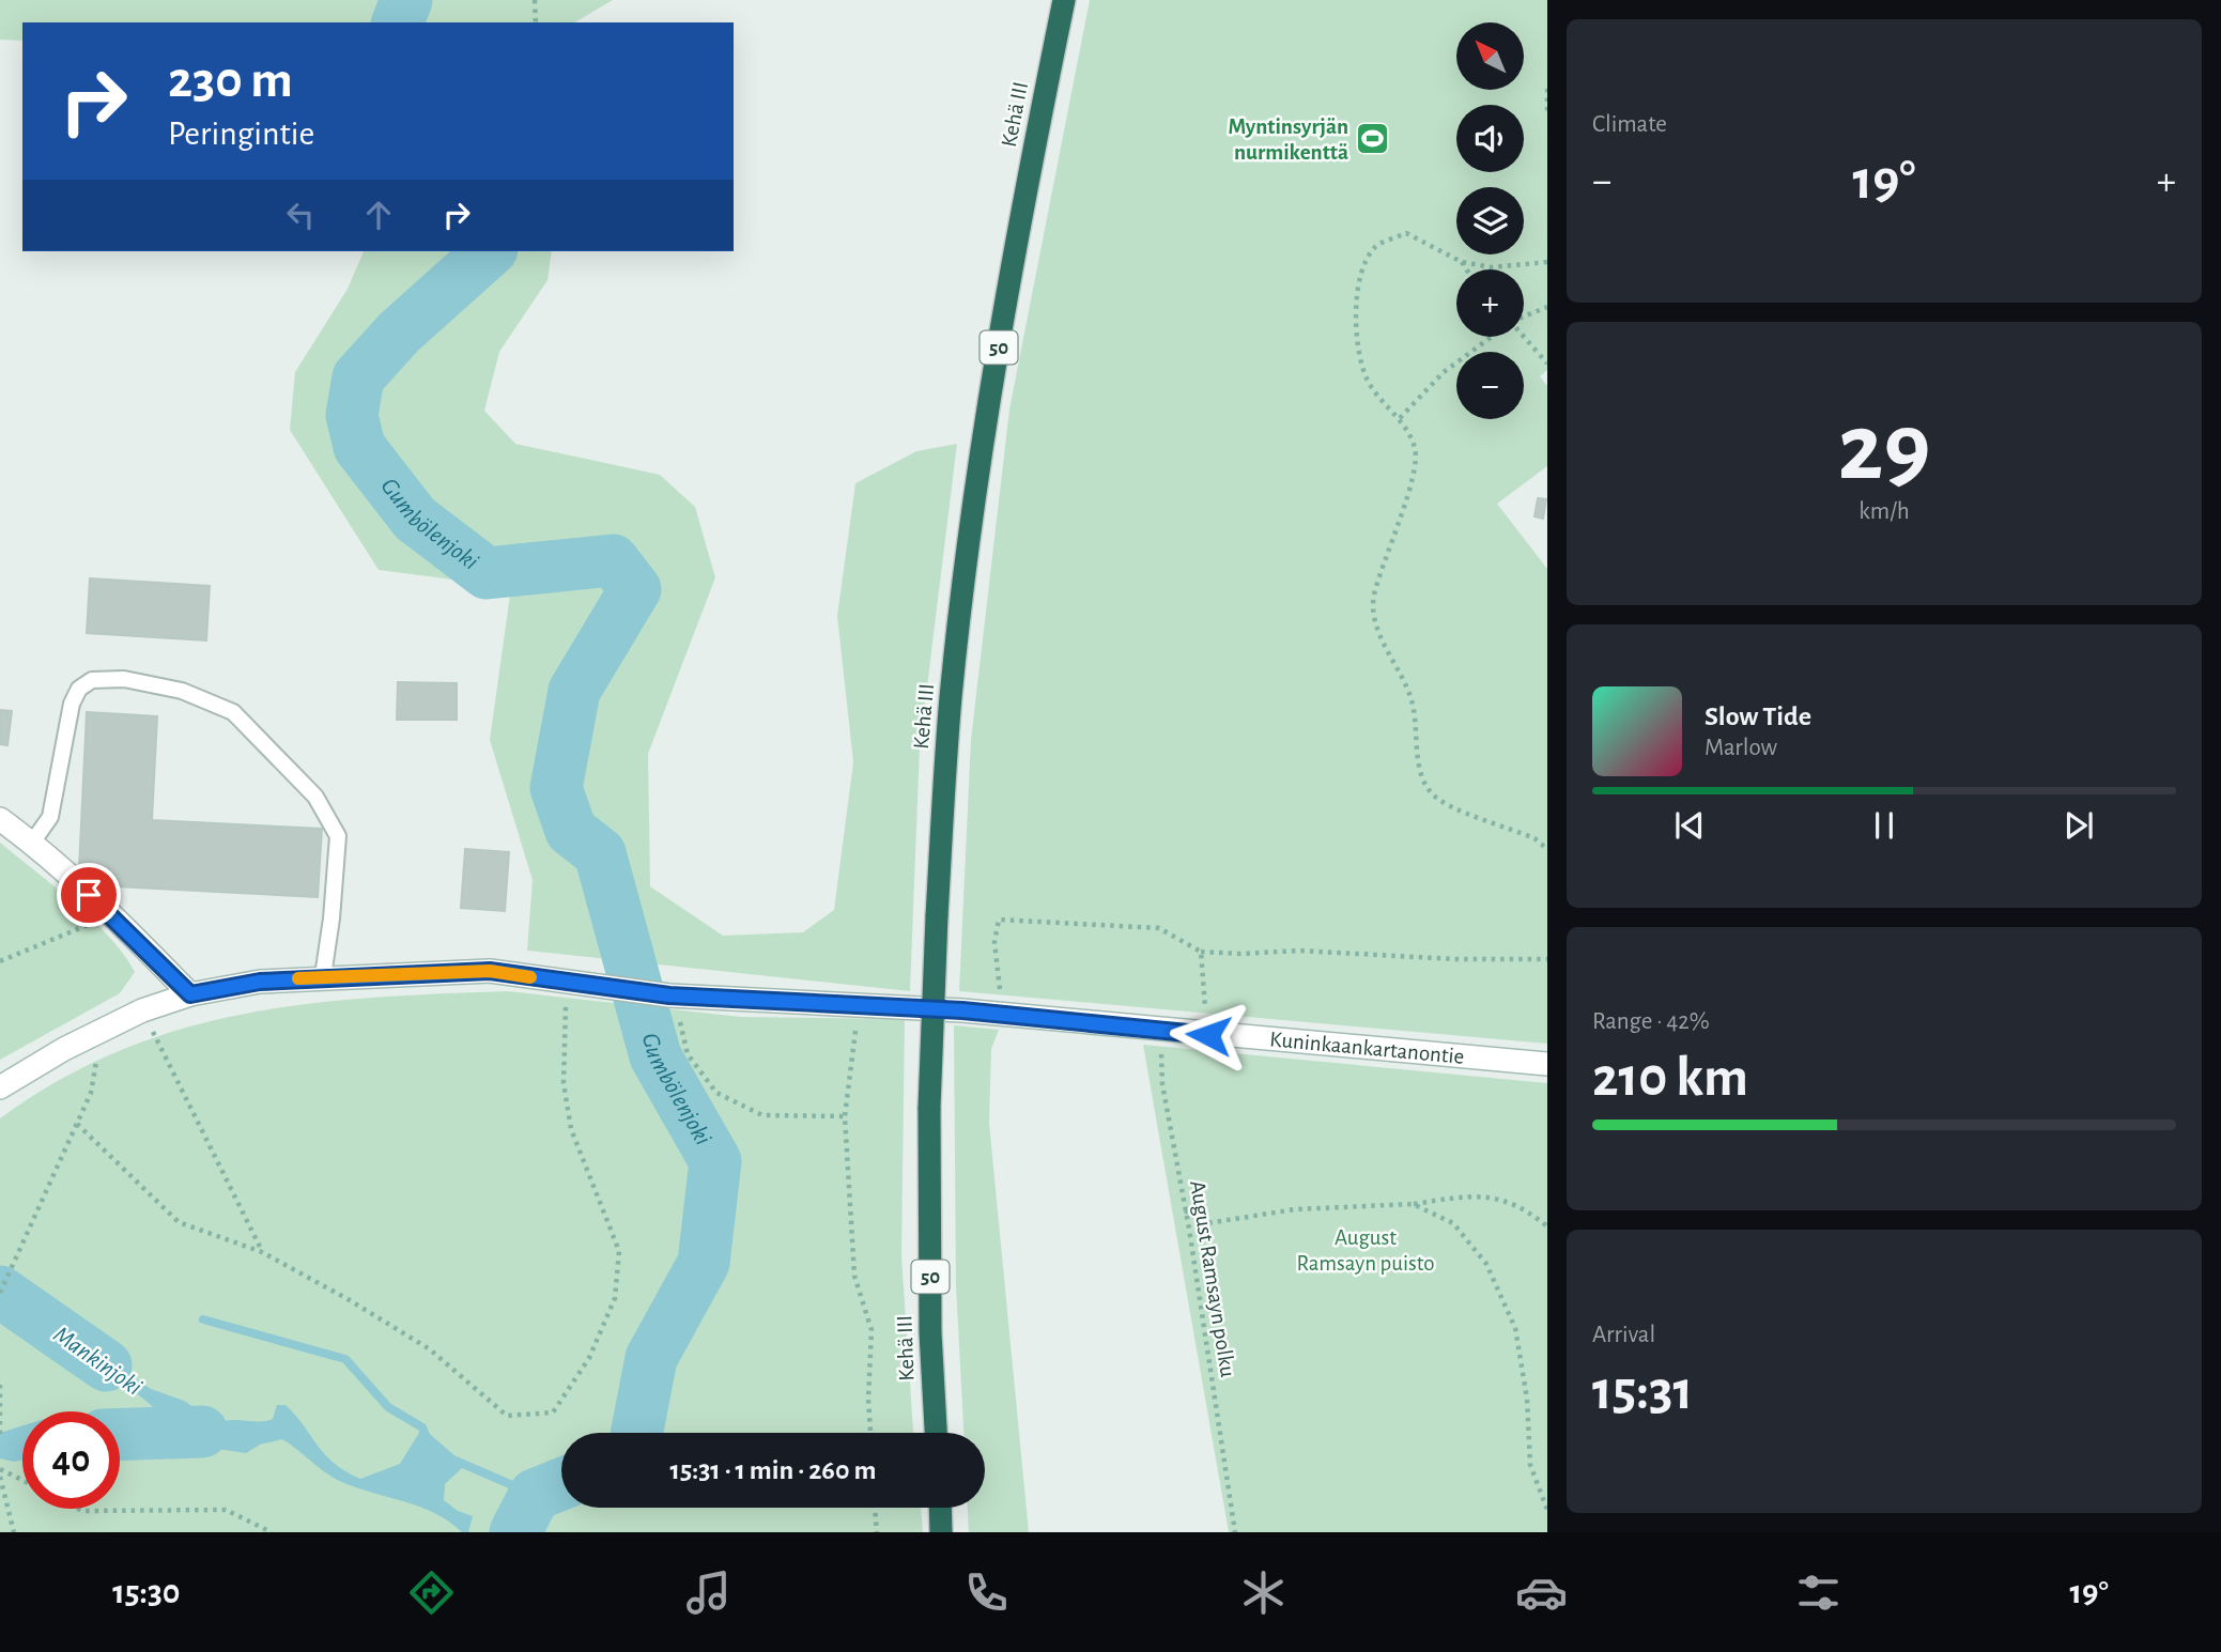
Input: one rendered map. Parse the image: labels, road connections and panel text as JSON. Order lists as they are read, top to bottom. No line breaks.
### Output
{"streets":{"highway":["Kehä III","50"],"street":["Kuninkaankartanontie"],"path":["August Ramsayn polku"]},"crossings":[["Kuninkaankartanontie","August Ramsayn polku"]],"water":["Gumbölenjoki","Mankinjoki"],"parks":["August Ramsayn puisto"],"places":{"sports":["Myntinsyrjän nurmikenttä"]},"north":"top left","page":{"tile":["Climate",["29","km/h"],["Range · 42%","210 km"],["Arrival","15:31"]],"map_buttons":["+","−"],"turn":["230 m","Peringintie"],"heat":["−","19°","+"],"song":["Slow Tide","Marlow"],"limit":"40","trip":"15:31 · 1 min · 260 m","tabs":["15:30","19°"]}}
